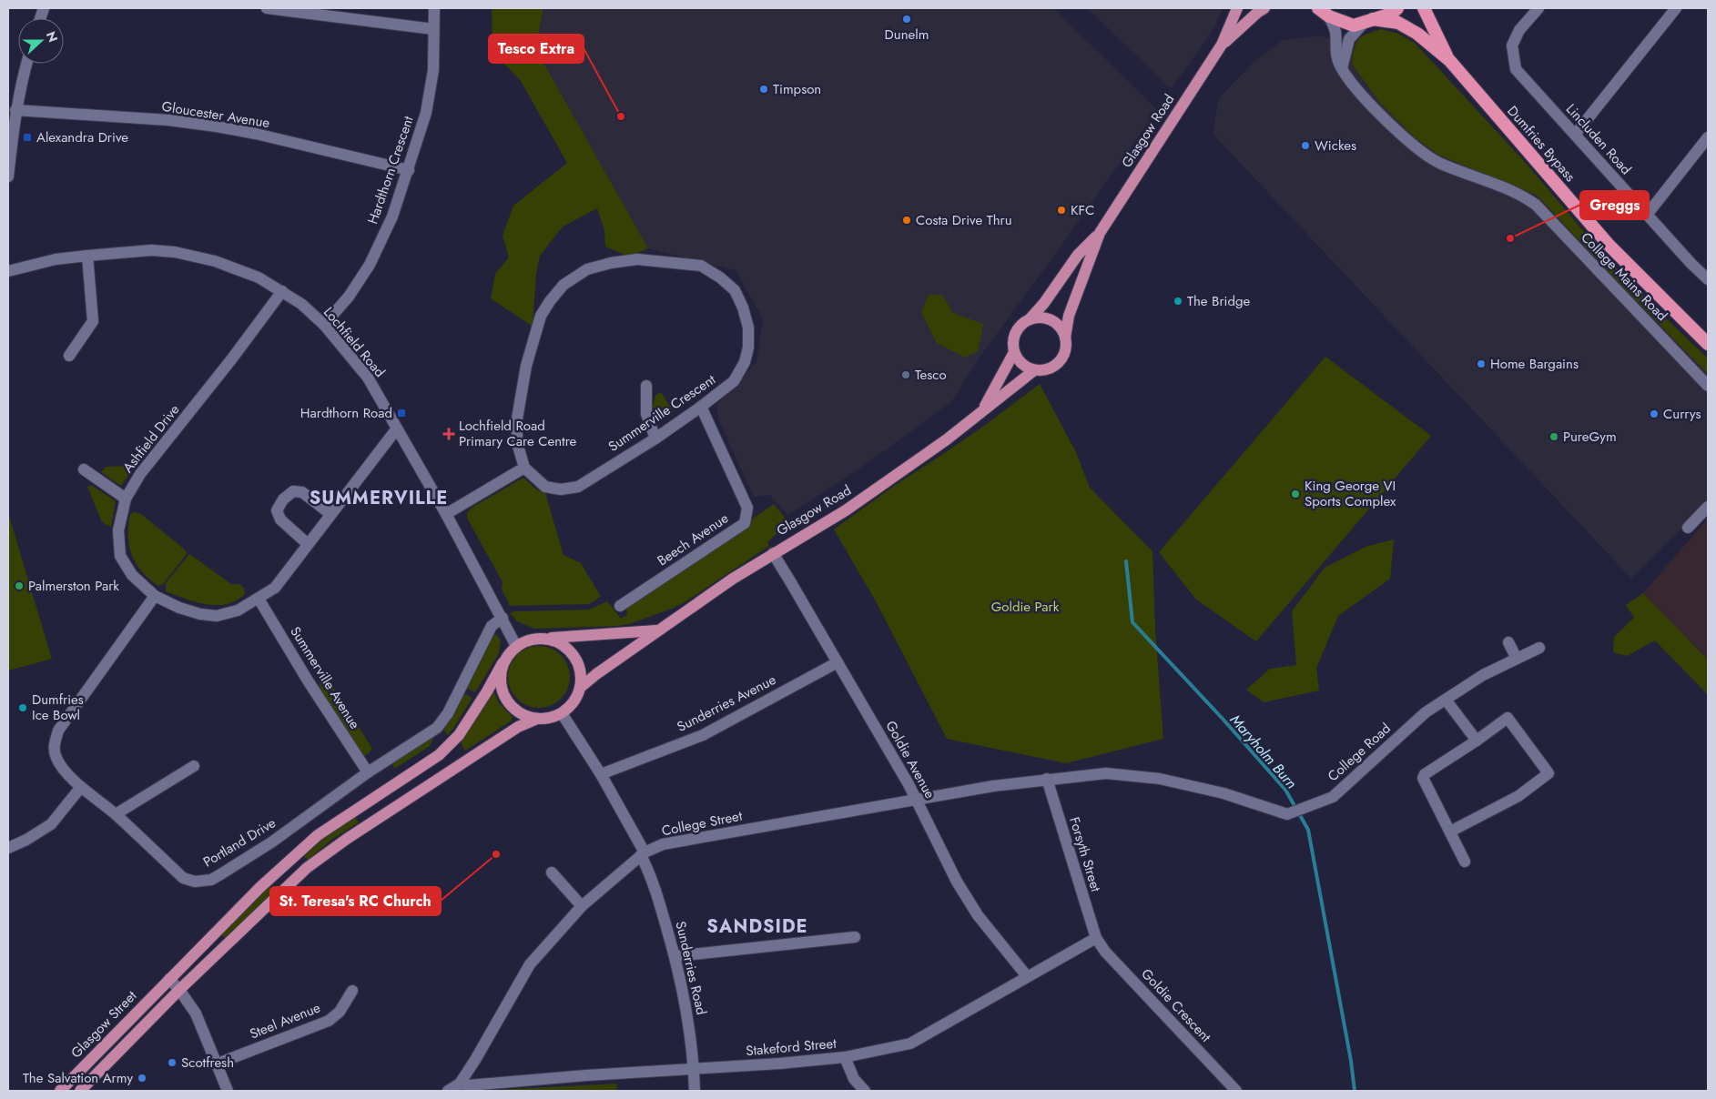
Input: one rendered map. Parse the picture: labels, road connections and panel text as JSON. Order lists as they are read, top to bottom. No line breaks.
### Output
{"streets":{"highway":["Dumfries Bypass"],"main road":["Glasgow Road","Glasgow Street"],"street":["Gloucester Avenue","Lincluden Road","Hardthorn Crescent","College Mains Road","Lochfield Road","Summerville Crescent","Ashfield Drive","Beech Avenue","Summerville Avenue","Sunderries Avenue","College Road","Goldie Avenue","College Street","Portland Drive","Forsyth Street","Sunderries Road","Goldie Crescent","Steel Avenue","Stakeford Street"]},"crossings":[["Gloucester Avenue","Hardthorn Crescent"],["Glasgow Road","Lochfield Road"],["Glasgow Road","Goldie Avenue"],["Glasgow Road","Sunderries Road"],["Glasgow Road","Glasgow Street"],["Dumfries Bypass","College Mains Road"],["Hardthorn Crescent","Lochfield Road"],["Lochfield Road","Ashfield Drive"],["Lochfield Road","Portland Drive"],["Lochfield Road","Sunderries Road"],["Lochfield Road","Glasgow Street"],["Summerville Crescent","Beech Avenue"],["Ashfield Drive","Summerville Avenue"],["Ashfield Drive","Portland Drive"],["Summerville Avenue","Portland Drive"],["Sunderries Avenue","Goldie Avenue"],["Sunderries Avenue","Sunderries Road"],["College Road","College Street"],["College Road","Forsyth Street"],["Goldie Avenue","College Street"],["Goldie Avenue","Stakeford Street"],["College Street","Forsyth Street"],["College Street","Sunderries Road"],["College Street","Stakeford Street"],["Forsyth Street","Goldie Crescent"],["Forsyth Street","Stakeford Street"],["Sunderries Road","Glasgow Street"],["Sunderries Road","Stakeford Street"],["Goldie Crescent","Stakeford Street"]],"districts":["SUMMERVILLE","SANDSIDE"],"water":["Maryholm Burn"],"parks":["Goldie Park"],"places":{"other":["Dunelm","Timpson","Tesco Extra","Wickes","KFC","Costa Drive Thru","Greggs","The Bridge","Home Bargains","Tesco","Currys","PureGym","King George VI Sports Complex","Palmerston Park","Dumfries Ice Bowl","St. Teresa's RC Church","Scotfresh","The Salvation Army"],"transit":["Alexandra Drive","Hardthorn Road"],"health":["Lochfield Road Primary Care Centre"]},"north":"right"}
